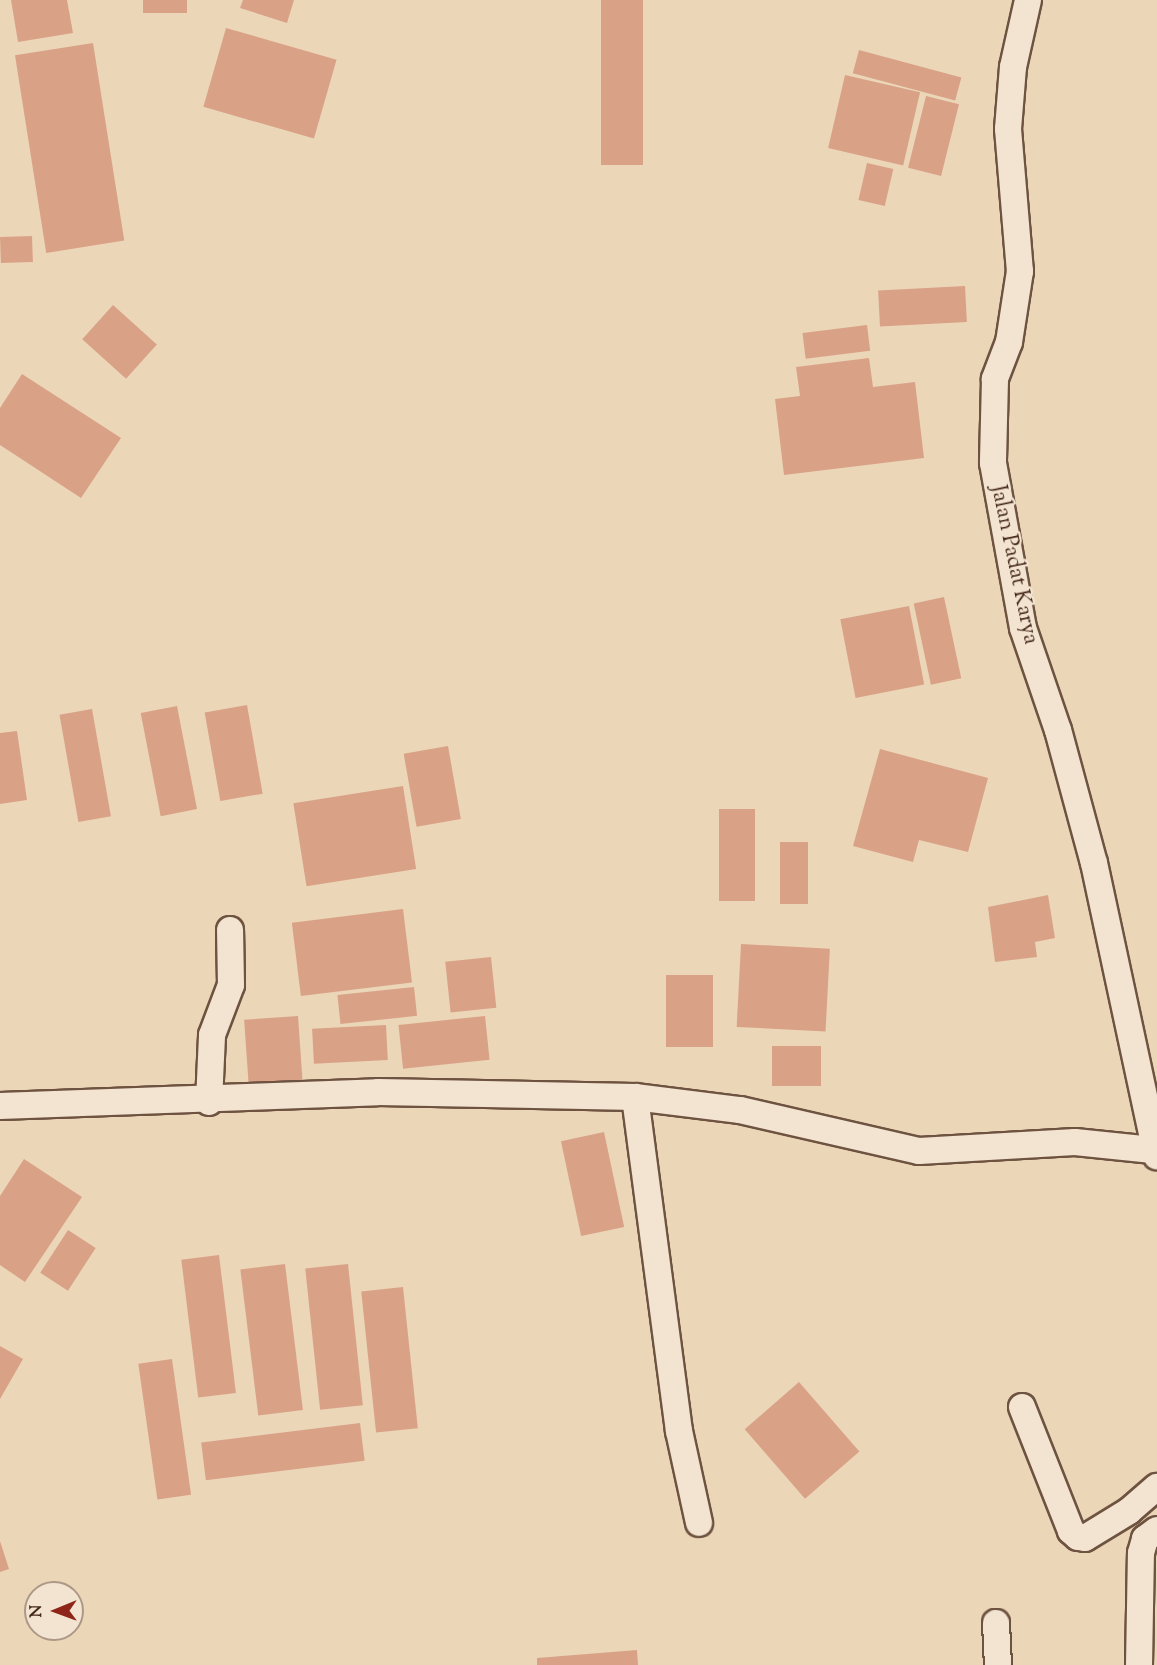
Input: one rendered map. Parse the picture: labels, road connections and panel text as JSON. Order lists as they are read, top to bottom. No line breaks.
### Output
{"streets":{"street":["Jalan Padat Karya"]},"north":"left"}
